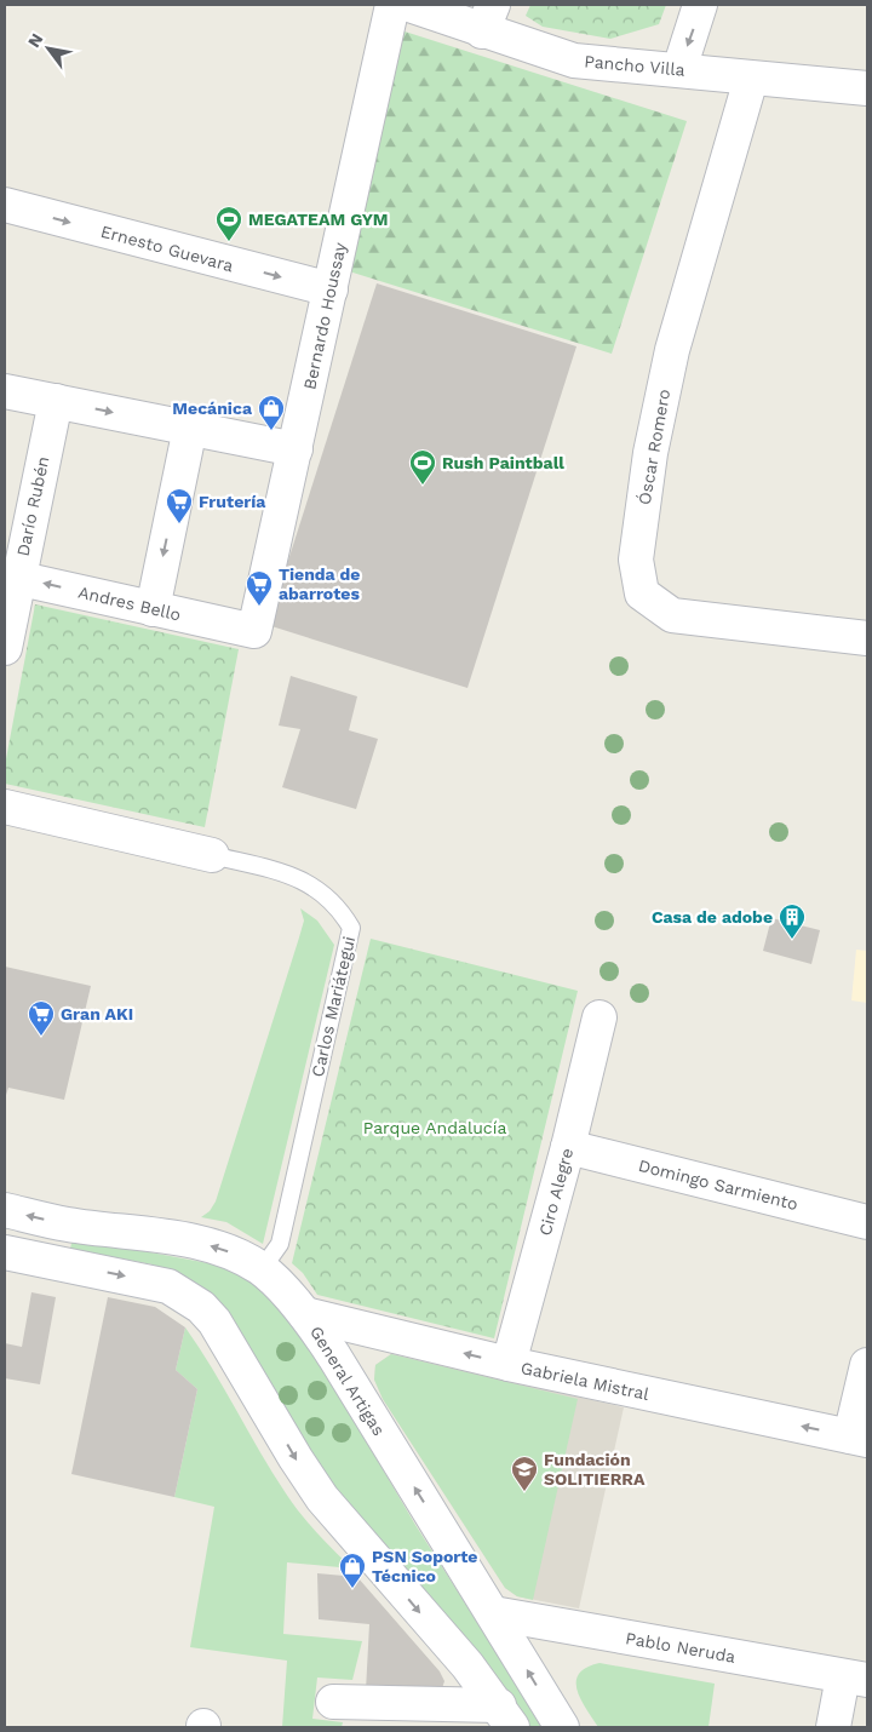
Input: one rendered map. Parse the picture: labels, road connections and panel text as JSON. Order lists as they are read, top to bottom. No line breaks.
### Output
{"streets":{"street":["Pancho Villa","Ernesto Guevara","Bernardo Houssay","Óscar Romero","Darío Rubén","Andres Bello","Carlos Mariátegui","Domingo Sarmiento","Ciro Alegre","General Artigas","Gabriela Mistral","Pablo Neruda"]},"crossings":[["Pancho Villa","Óscar Romero"],["Ernesto Guevara","Bernardo Houssay"],["Bernardo Houssay","Andres Bello"],["Darío Rubén","Andres Bello"],["Carlos Mariátegui","General Artigas"],["Domingo Sarmiento","Ciro Alegre"],["Ciro Alegre","Gabriela Mistral"],["General Artigas","Gabriela Mistral"],["General Artigas","Pablo Neruda"]],"one_way":["Gabriela Mistral"],"parks":["Parque Andalucía"],"places":{"sports":["MEGATEAM GYM","Rush Paintball"],"shop":["Mecánica","PSN Soporte Técnico"],"supermarket":["Frutería","Tienda de abarrotes","Gran AKI"],"building":["Casa de adobe"],"school or university":["Fundación SOLITIERRA"]},"north":"top left"}
